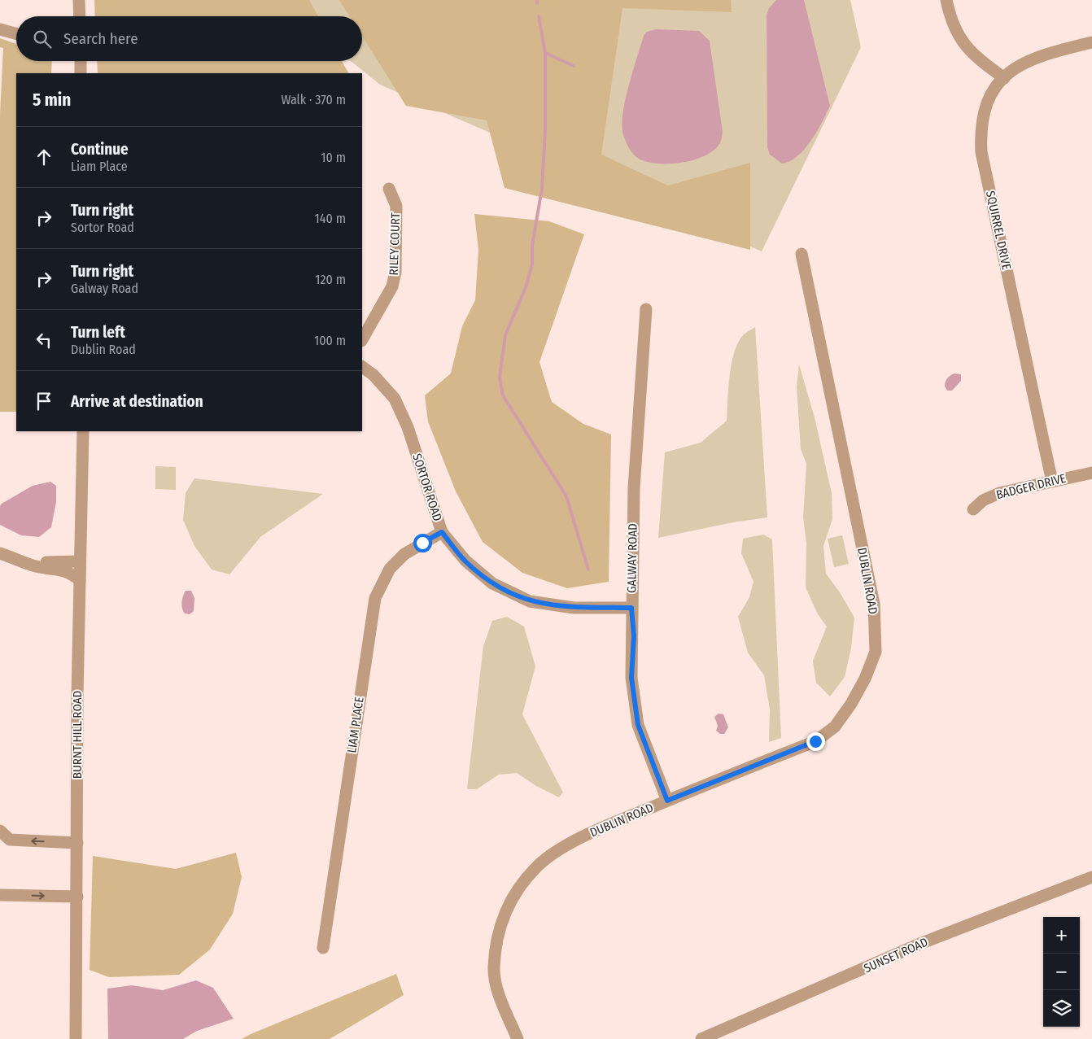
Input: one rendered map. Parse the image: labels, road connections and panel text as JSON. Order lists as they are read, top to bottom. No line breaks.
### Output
{"streets":{"street":["SQUIRREL DRIVE","RILEY COURT","BADGER DRIVE","SORTOR ROAD","GALWAY ROAD","DUBLIN ROAD","LIAM PLACE","BURNT HILL ROAD","SUNSET ROAD"]},"crossings":[["SQUIRREL DRIVE","BADGER DRIVE"],["SORTOR ROAD","GALWAY ROAD"],["SORTOR ROAD","LIAM PLACE"],["GALWAY ROAD","DUBLIN ROAD"]],"page":{"search":"Search here","heading":["5 min","Walk · 370 m"],"list":[["Continue","Liam Place","10 m"],["Turn right","Sortor Road","140 m"],["Turn right","Galway Road","120 m"],["Turn left","Dublin Road","100 m"],"Arrive at destination"],"map_buttons":["+","−"]}}
